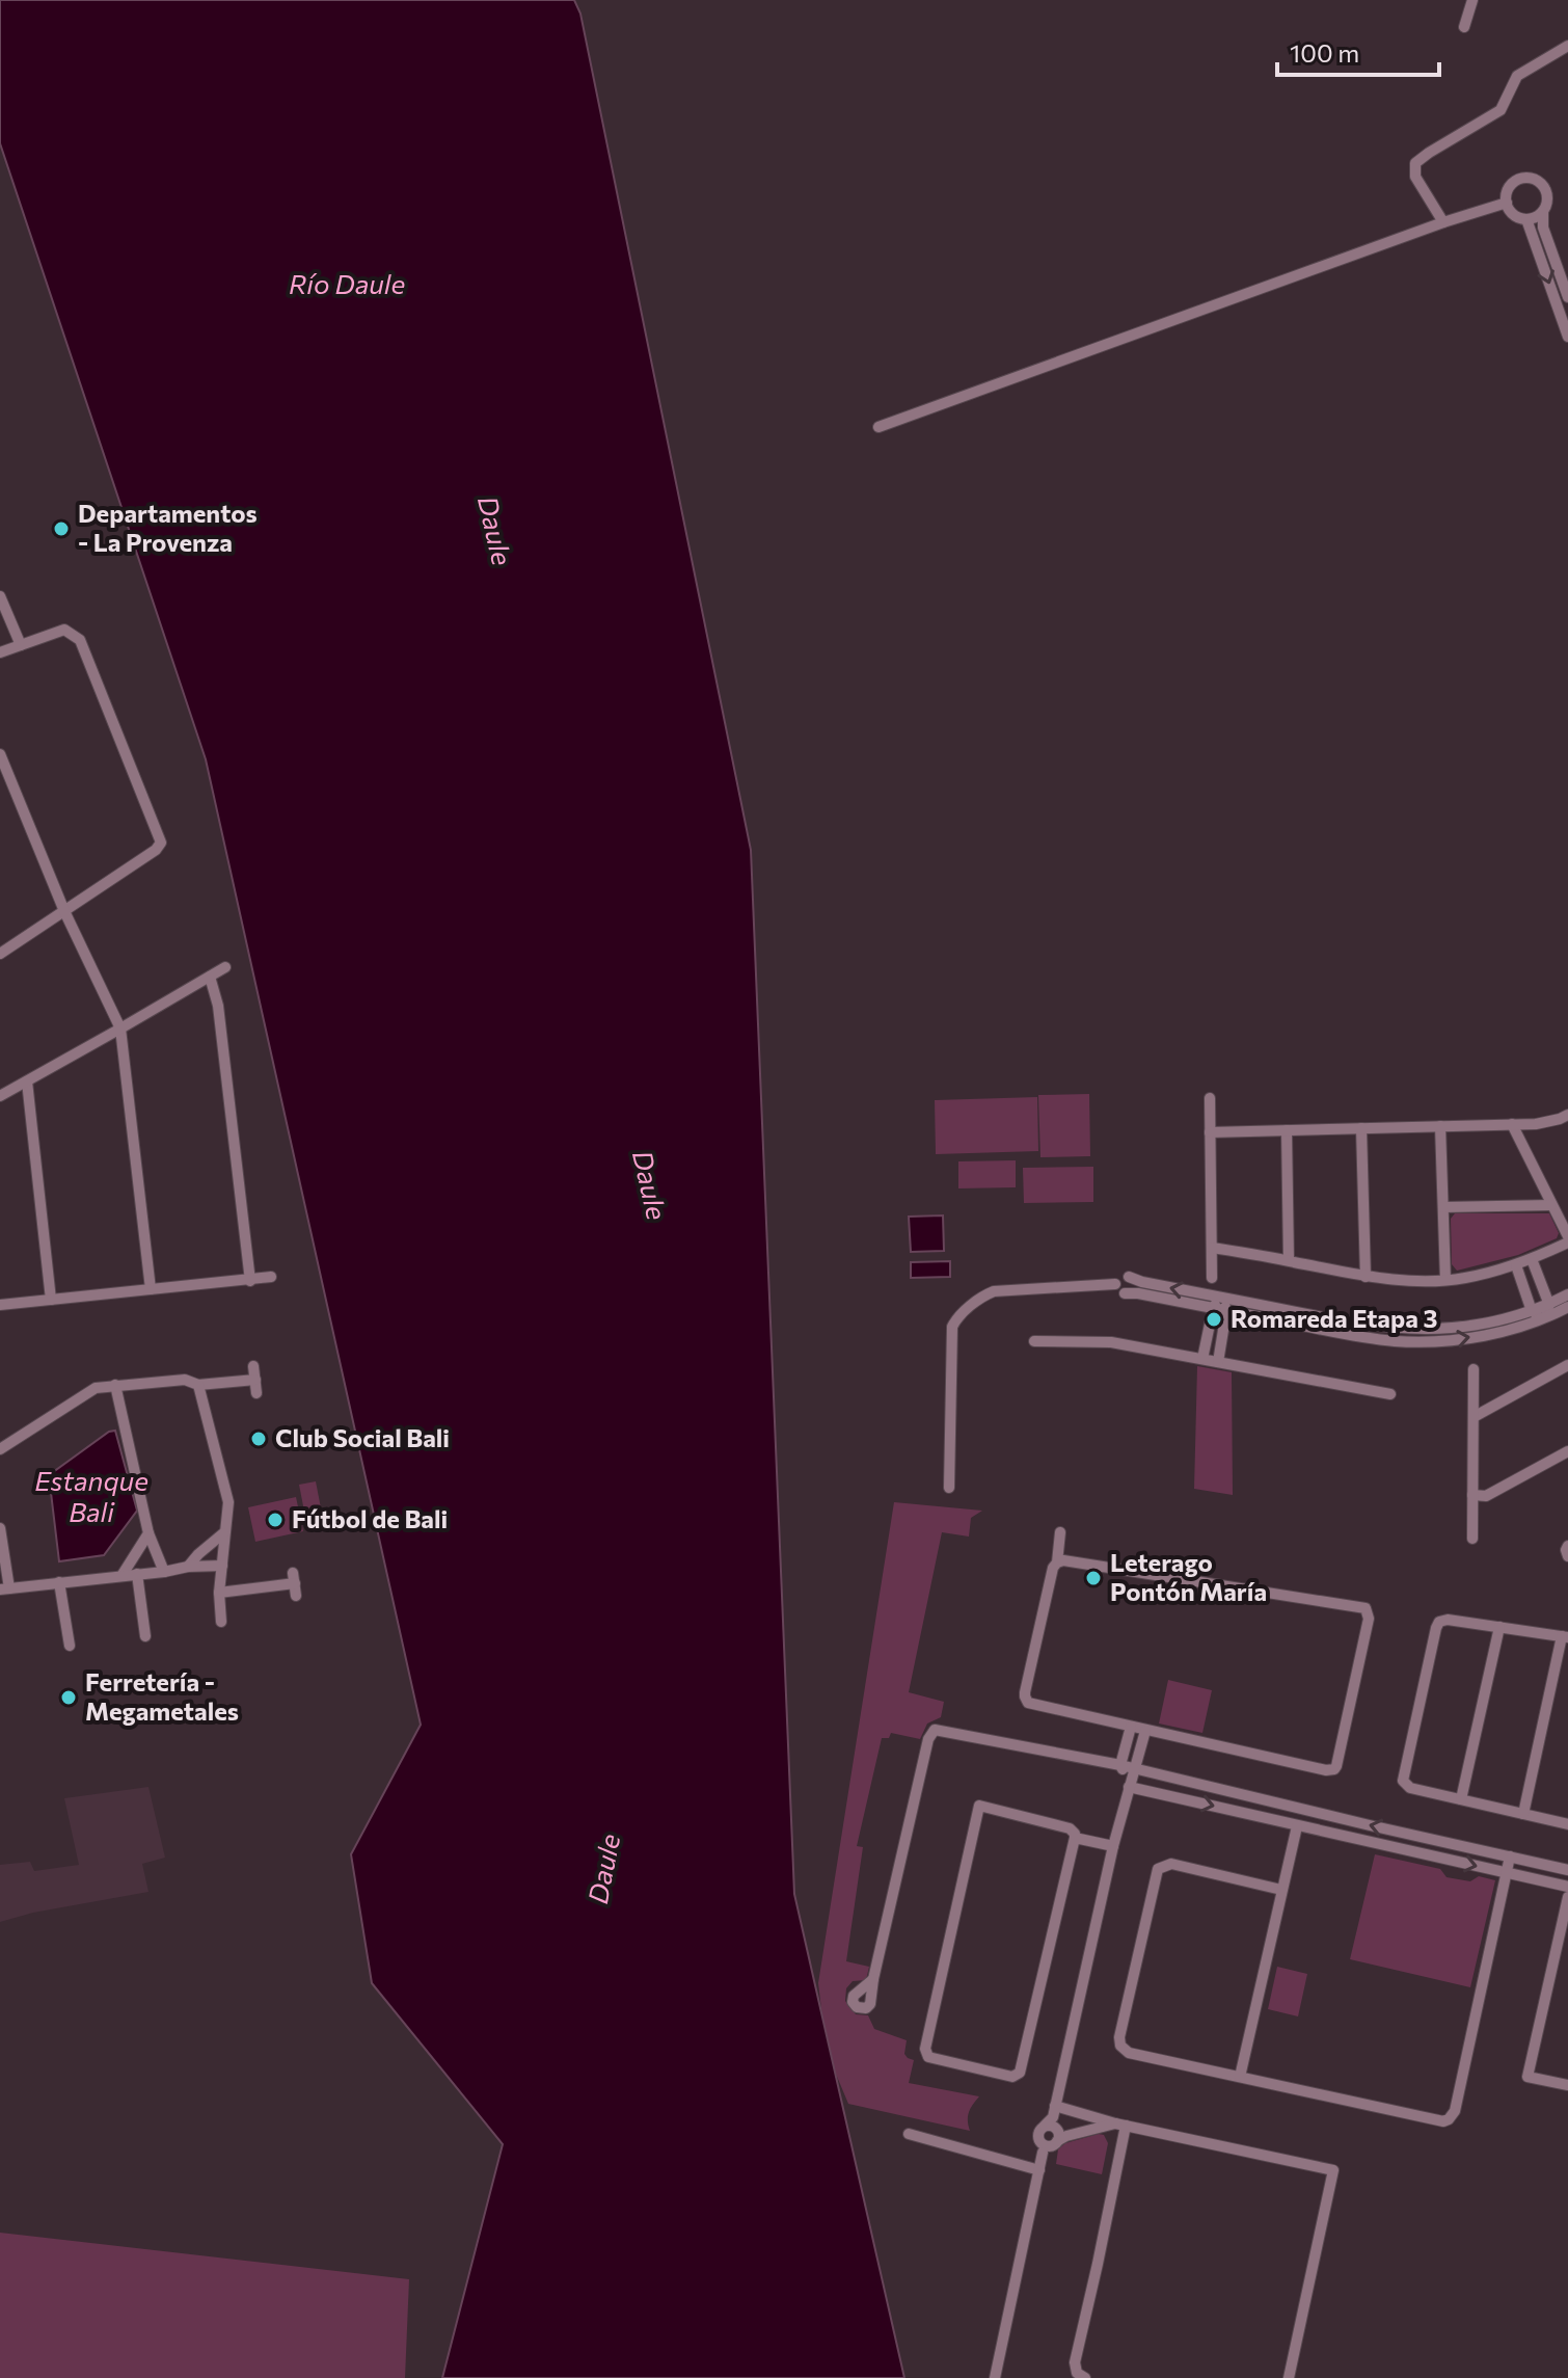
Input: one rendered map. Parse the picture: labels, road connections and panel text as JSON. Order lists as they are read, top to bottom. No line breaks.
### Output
{"water":["Río Daule","Daule","Estanque Bali"],"places":["Departamentos - La Provenza","Romareda Etapa 3","Club Social Bali","Fútbol de Bali","Leterago Pontón María","Ferretería - Megametales"],"scale_bar":"100 m"}
